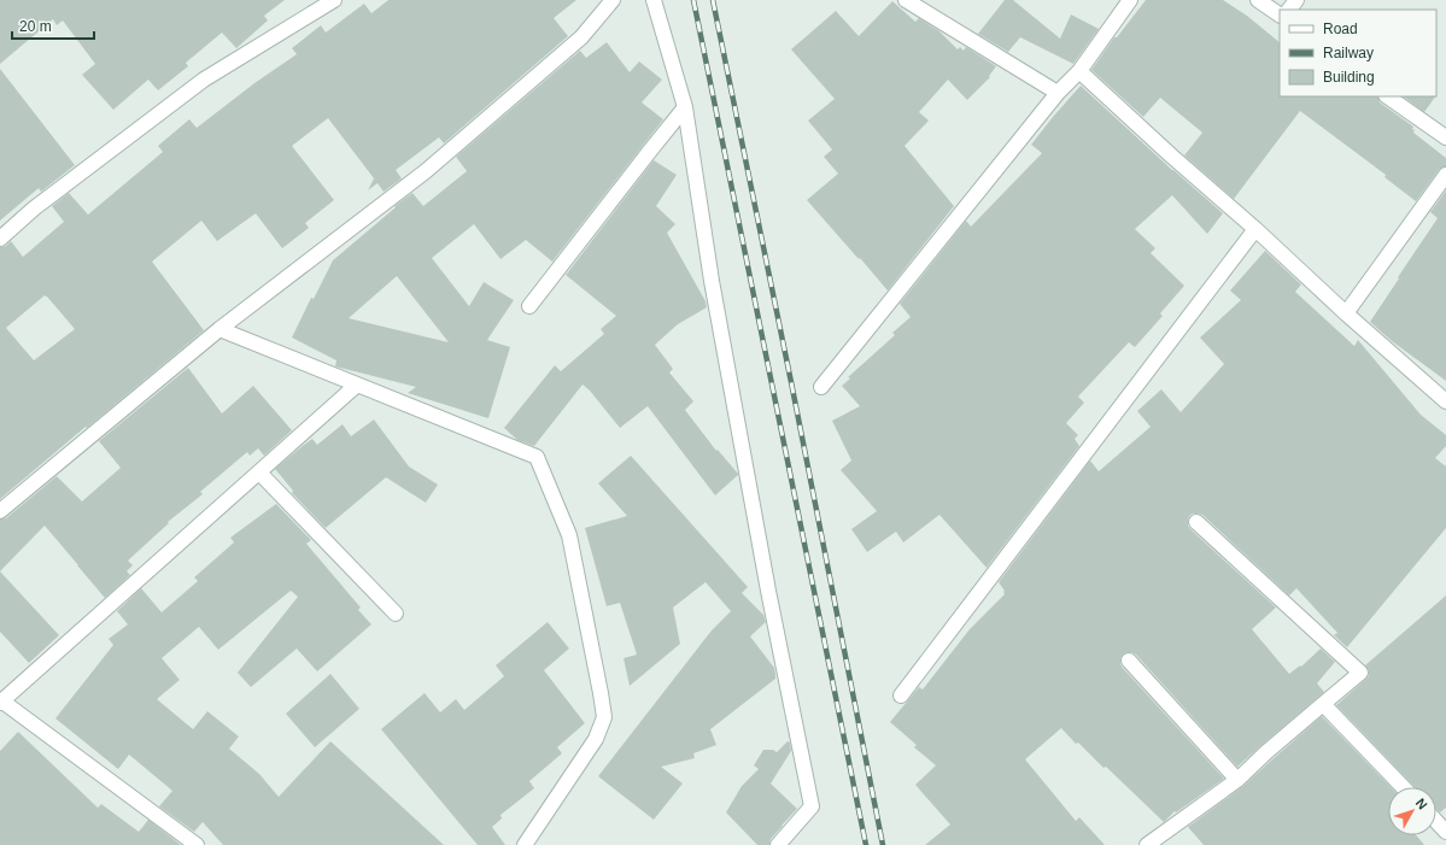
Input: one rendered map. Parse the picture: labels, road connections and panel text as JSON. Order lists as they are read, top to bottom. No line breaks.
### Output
{"legend":["Road","Railway","Building"],"scale_bar":"20 m","north":"top right"}
